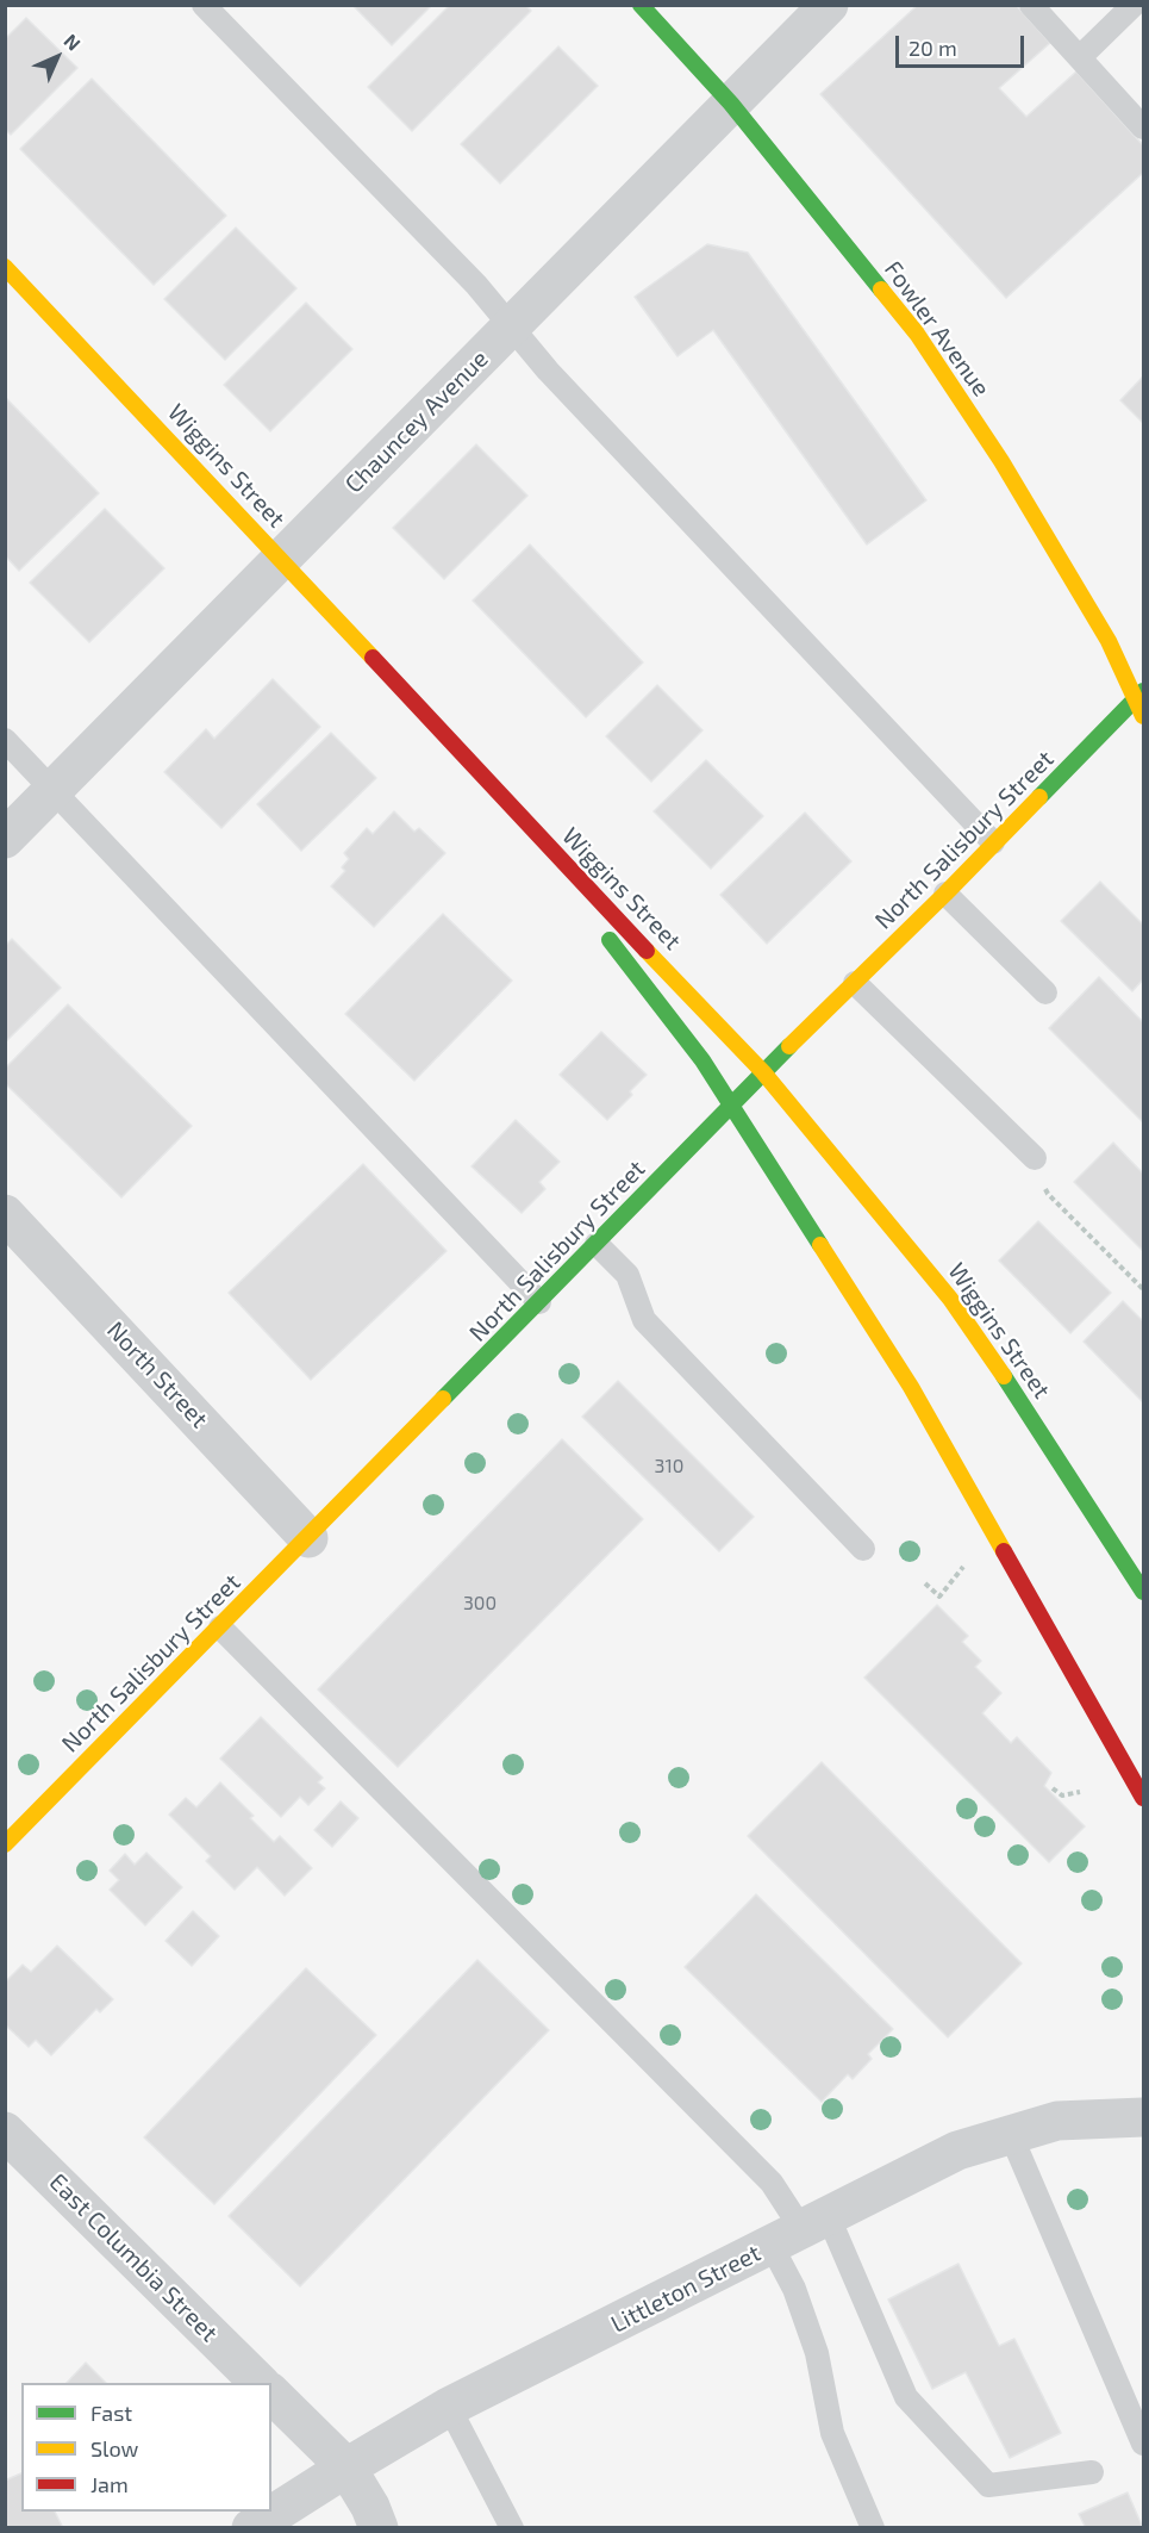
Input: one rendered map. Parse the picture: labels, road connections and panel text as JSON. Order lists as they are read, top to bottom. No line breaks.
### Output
{"streets":{"main road":["Fowler Avenue","Wiggins Street","North Salisbury Street"],"street":["Chauncey Avenue","North Street","East Columbia Street","Littleton Street"]},"crossings":[["Fowler Avenue","Chauncey Avenue"],["Fowler Avenue","North Salisbury Street"],["Chauncey Avenue","Wiggins Street"],["Wiggins Street","North Salisbury Street"],["North Salisbury Street","North Street"]],"house_numbers":["310","300"],"legend":["Fast","Slow","Jam"],"scale_bar":"20 m","north":"top right"}
